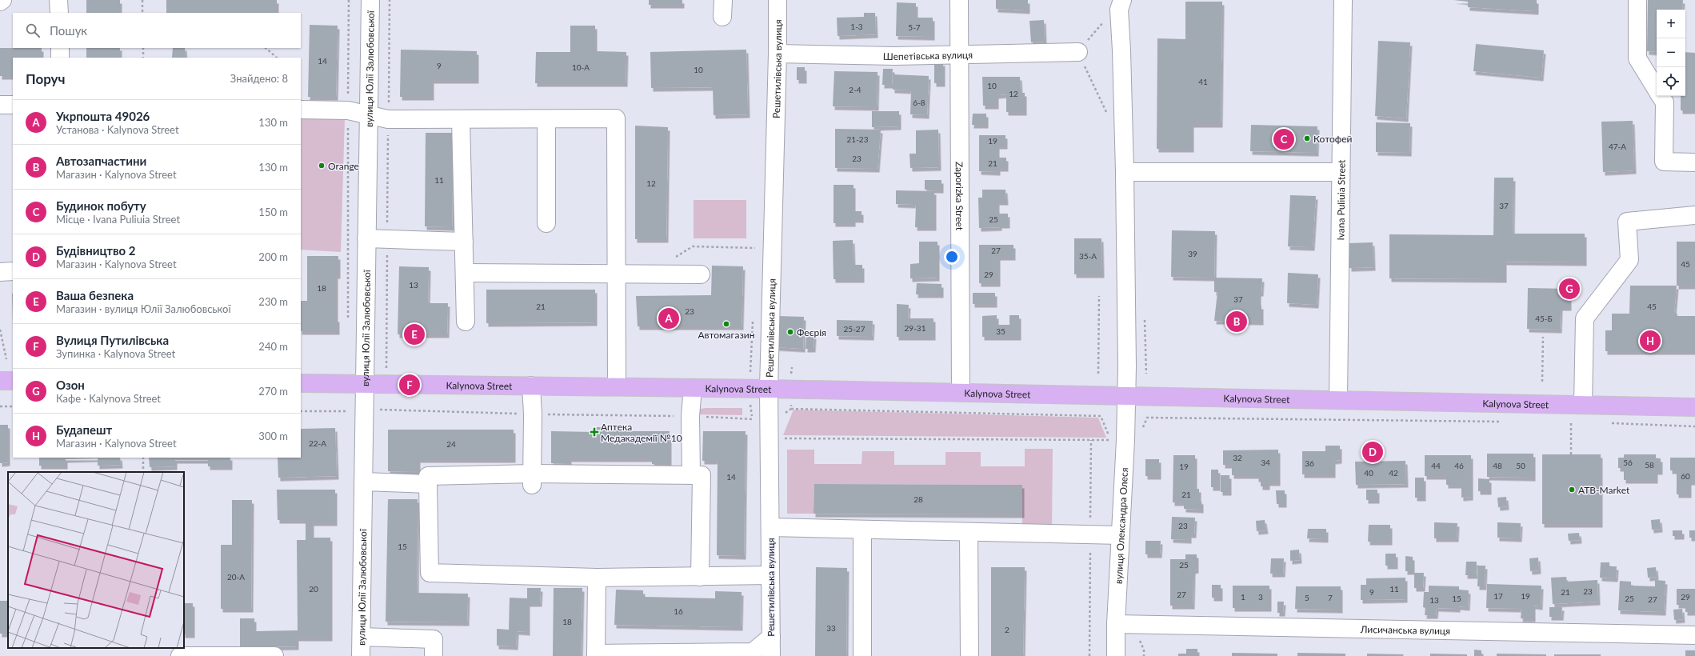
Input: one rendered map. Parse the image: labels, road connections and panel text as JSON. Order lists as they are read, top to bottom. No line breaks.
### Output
{"streets":{"main road":["Kalynova Street"],"street":["Шепетівська вулиця","вулиця Юлії Залюбовської","Решетилівська вулиця","Zaporizka Street","Ivana Puliuia Street","вулиця Олександра Олеся","Лисичанська вулиця"]},"crossings":[["Шепетівська вулиця","Решетилівська вулиця"],["Шепетівська вулиця","Zaporizka Street"],["вулиця Юлії Залюбовської","Kalynova Street"],["Решетилівська вулиця","Kalynova Street"],["Zaporizka Street","Kalynova Street"],["Ivana Puliuia Street","Kalynova Street"],["Kalynova Street","вулиця Олександра Олеся"],["вулиця Олександра Олеся","Лисичанська вулиця"]],"places":{"other":["Котофей","Orange","Автомагазин","Феєрія","ATB-Market"],"health":["Аптека Медакадемії №10"]},"house_numbers":["1-3","5-7","14","9","10-А","10","41","10","2-4","12","6-8","21-23","19","47-А","23","21","11","12","37","25","27","39","35-А","45","29","13","18","37","21","45","23","45-Б","29-31","25-27","35","22-А","24","32","34","56","36","58","44","46","48","50","19","40","42","60","14","21","28","23","15","25","20-А","20","11","23","9","21","27","17","19","1","3","29","5","7","15","25","27","13","16","18","33","2"],"page":{"map_buttons":["+","−"],"search":"Пошук","heading":["Поруч","Знайдено: 8"],"list":[{"mark":"A","name":"Укрпошта 49026","note":"Установа · Kalynova Street","value":"130 m"},{"mark":"B","name":"Автозапчастини","note":"Магазин · Kalynova Street","value":"130 m"},{"mark":"C","name":"Будинок побуту","note":"Місце · Ivana Puliuia Street","value":"150 m"},{"mark":"D","name":"Будівництво 2","note":"Магазин · Kalynova Street","value":"200 m"},{"mark":"E","name":"Ваша безпека","note":"Магазин · вулиця Юлії Залюбовської","value":"230 m"},{"mark":"F","name":"Вулиця Путилівська","note":"Зупинка · Kalynova Street","value":"240 m"},{"mark":"G","name":"Озон","note":"Кафе · Kalynova Street","value":"270 m"},{"mark":"H","name":"Будапешт","note":"Магазин · Kalynova Street","value":"300 m"}],"pins":["C","G","A","B","E","H","F","D"]}}
